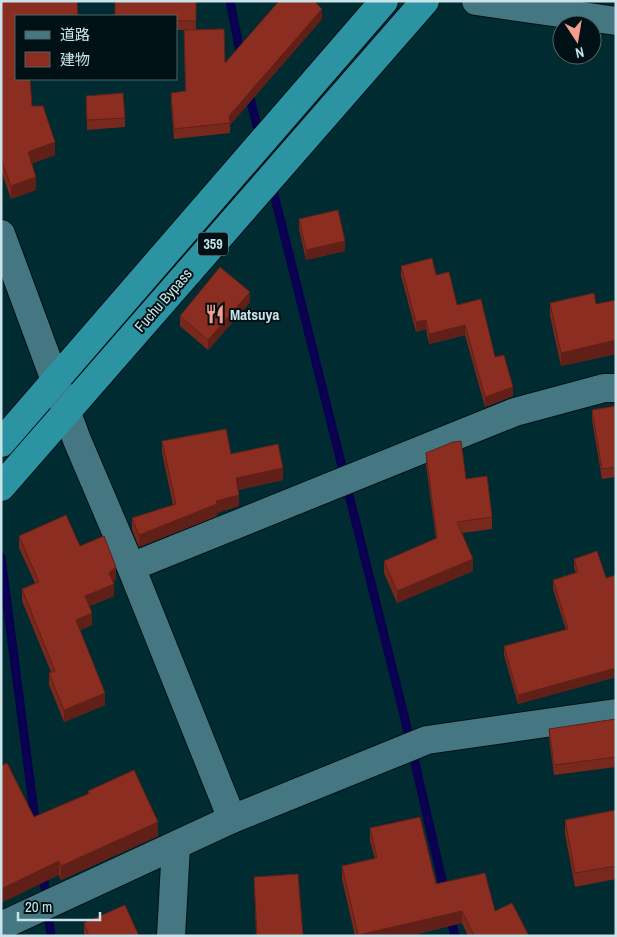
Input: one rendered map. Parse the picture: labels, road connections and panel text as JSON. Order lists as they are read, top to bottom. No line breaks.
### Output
{"streets":{"highway":["359","Fuchu Bypass"]},"places":{"restaurant":["Matsuya"]},"legend":["道路","建物"],"scale_bar":"20 m","north":"bottom"}
